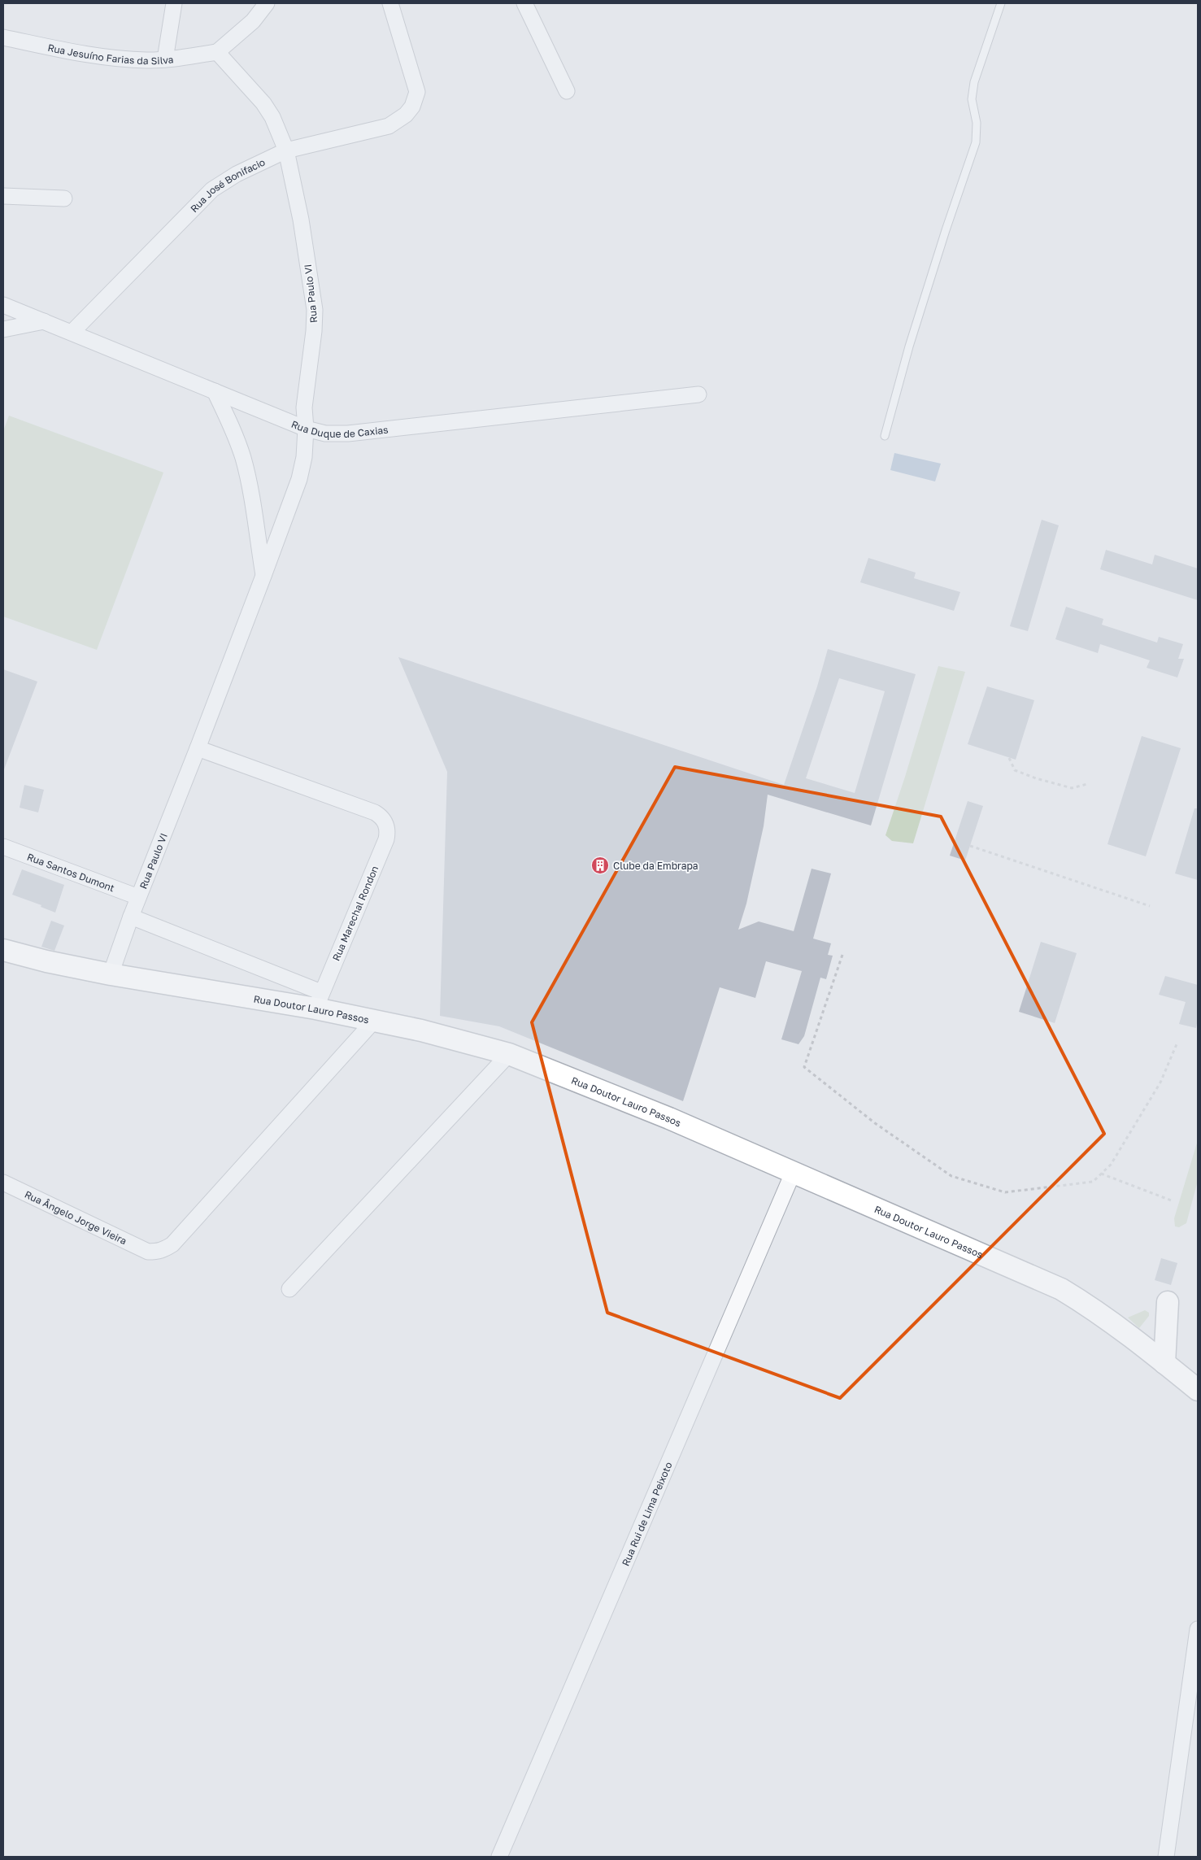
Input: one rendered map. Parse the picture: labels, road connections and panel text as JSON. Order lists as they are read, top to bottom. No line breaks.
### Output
{"streets":{"main road":["Rua Doutor Lauro Passos"],"street":["Rua Jesuíno Farias da Silva","Rua José Bonifacio","Rua Paulo VI","Rua Duque de Caxias","Rua Santos Dumont","Rua Marechal Rondon","Rua Ângelo Jorge Vieira","Rua Rui de Lima Peixoto"]},"crossings":[["Rua Jesuíno Farias da Silva","Rua Paulo VI"],["Rua José Bonifacio","Rua Paulo VI"],["Rua José Bonifacio","Rua Duque de Caxias"],["Rua Paulo VI","Rua Duque de Caxias"],["Rua Paulo VI","Rua Santos Dumont"],["Rua Paulo VI","Rua Marechal Rondon"],["Rua Paulo VI","Rua Doutor Lauro Passos"],["Rua Marechal Rondon","Rua Doutor Lauro Passos"],["Rua Doutor Lauro Passos","Rua Ângelo Jorge Vieira"],["Rua Doutor Lauro Passos","Rua Rui de Lima Peixoto"]],"places":{"building":["Clube da Embrapa"]}}
